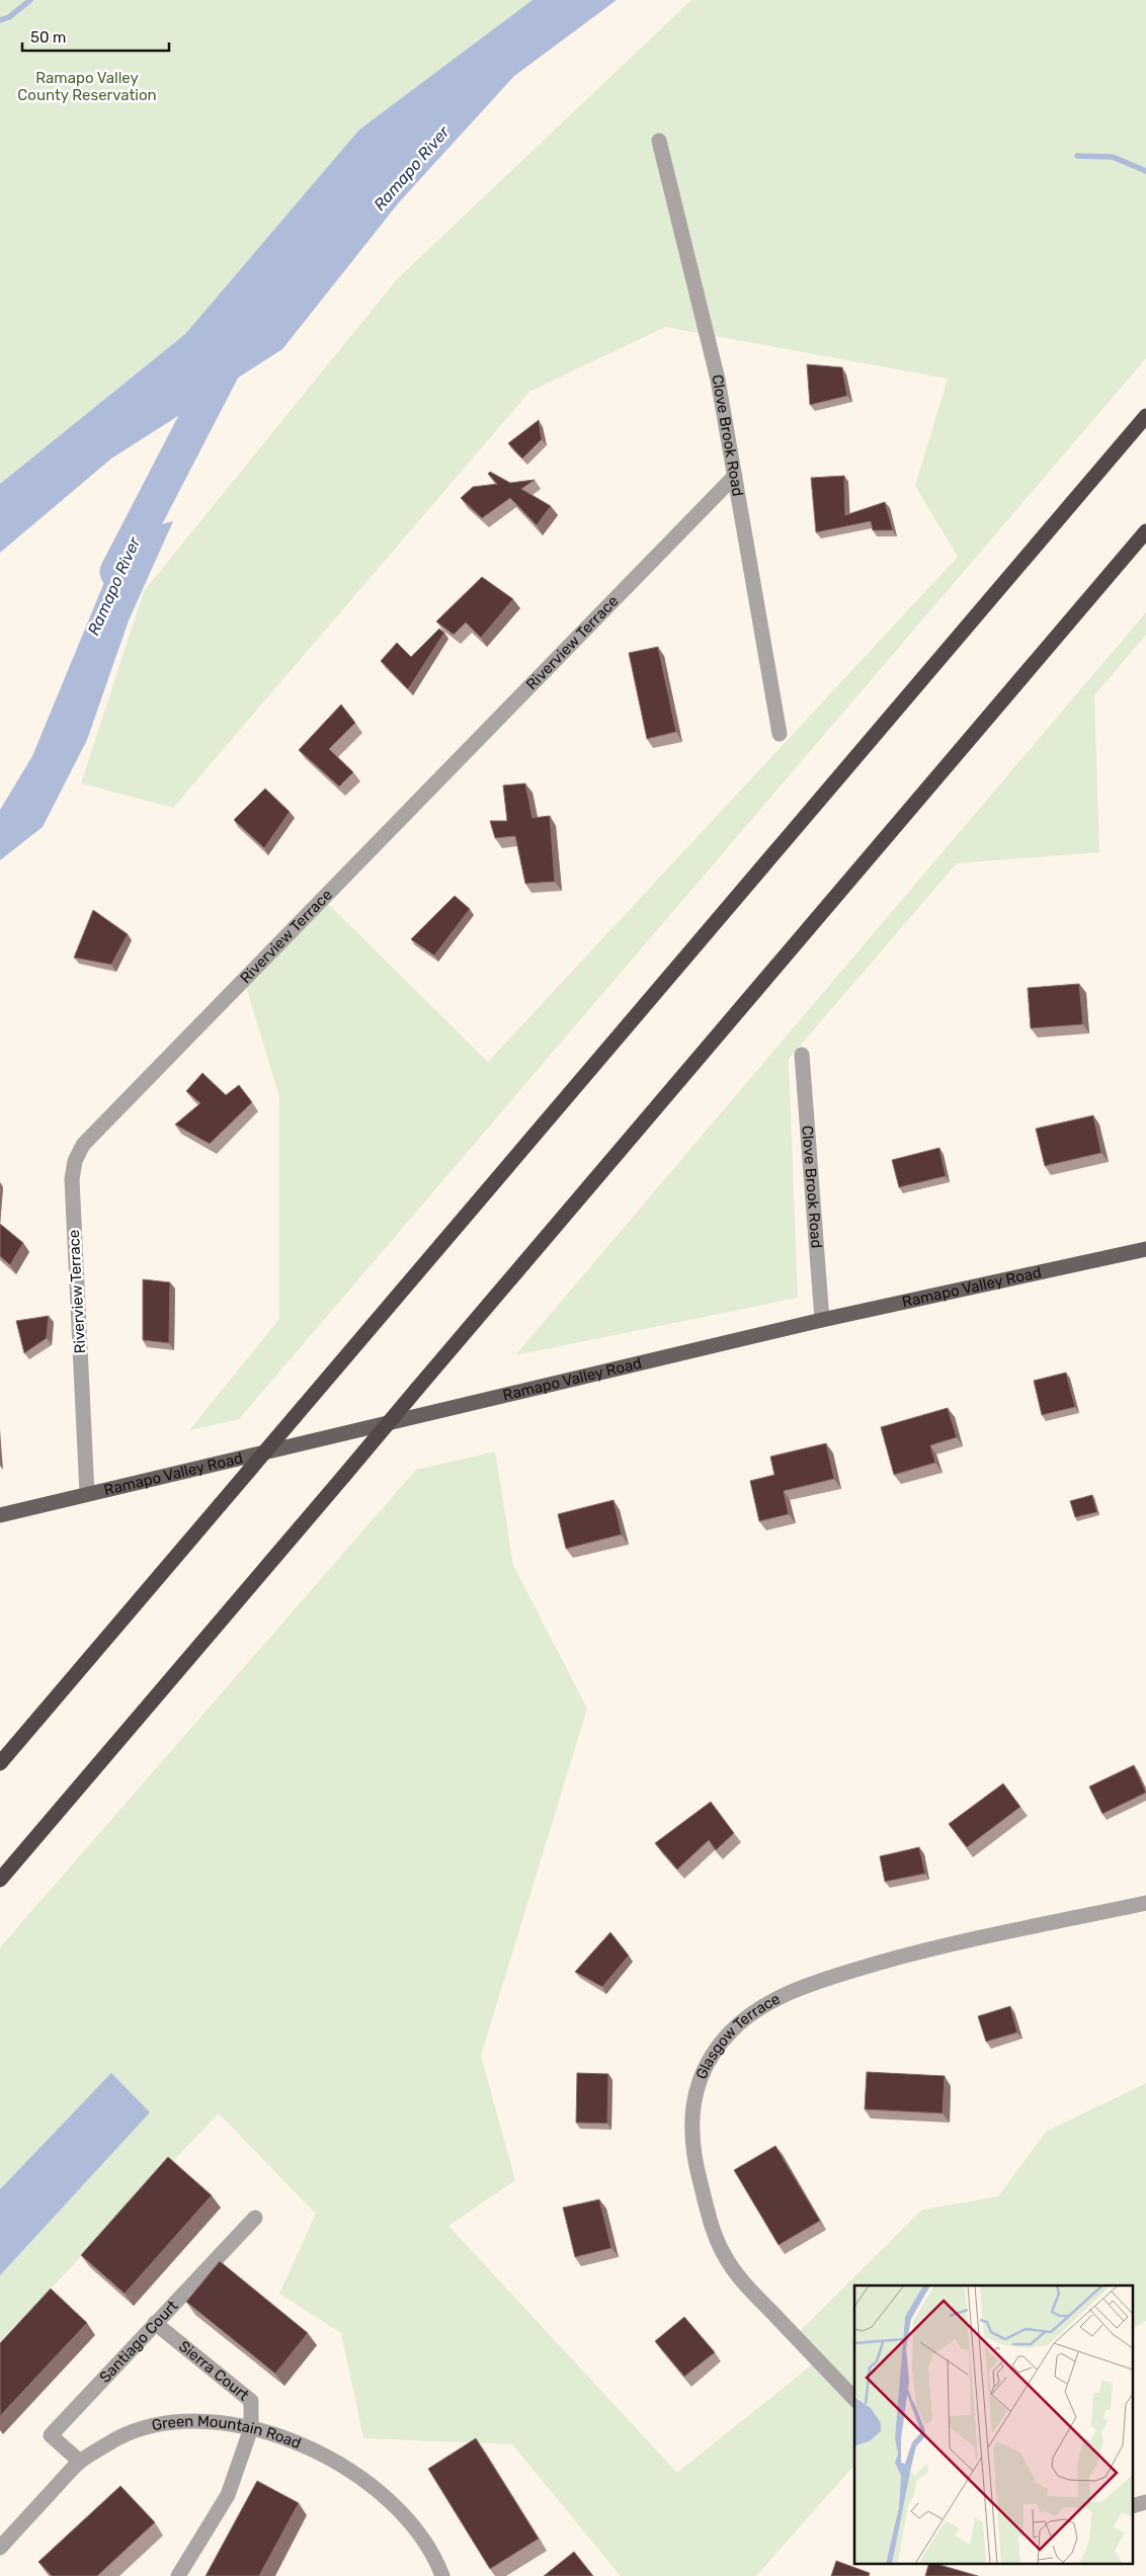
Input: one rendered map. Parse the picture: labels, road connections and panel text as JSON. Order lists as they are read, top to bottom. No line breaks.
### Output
{"streets":{"main road":["Ramapo Valley Road"],"street":["Clove Brook Road","Riverview Terrace","Glasgow Terrace","Santiago Court","Sierra Court","Green Mountain Road"]},"crossings":[["Clove Brook Road","Riverview Terrace"],["Clove Brook Road","Ramapo Valley Road"],["Riverview Terrace","Ramapo Valley Road"],["Santiago Court","Sierra Court"],["Santiago Court","Green Mountain Road"],["Sierra Court","Green Mountain Road"]],"water":["Ramapo River"],"parks":["Ramapo Valley County Reservation"],"scale_bar":"50 m"}
